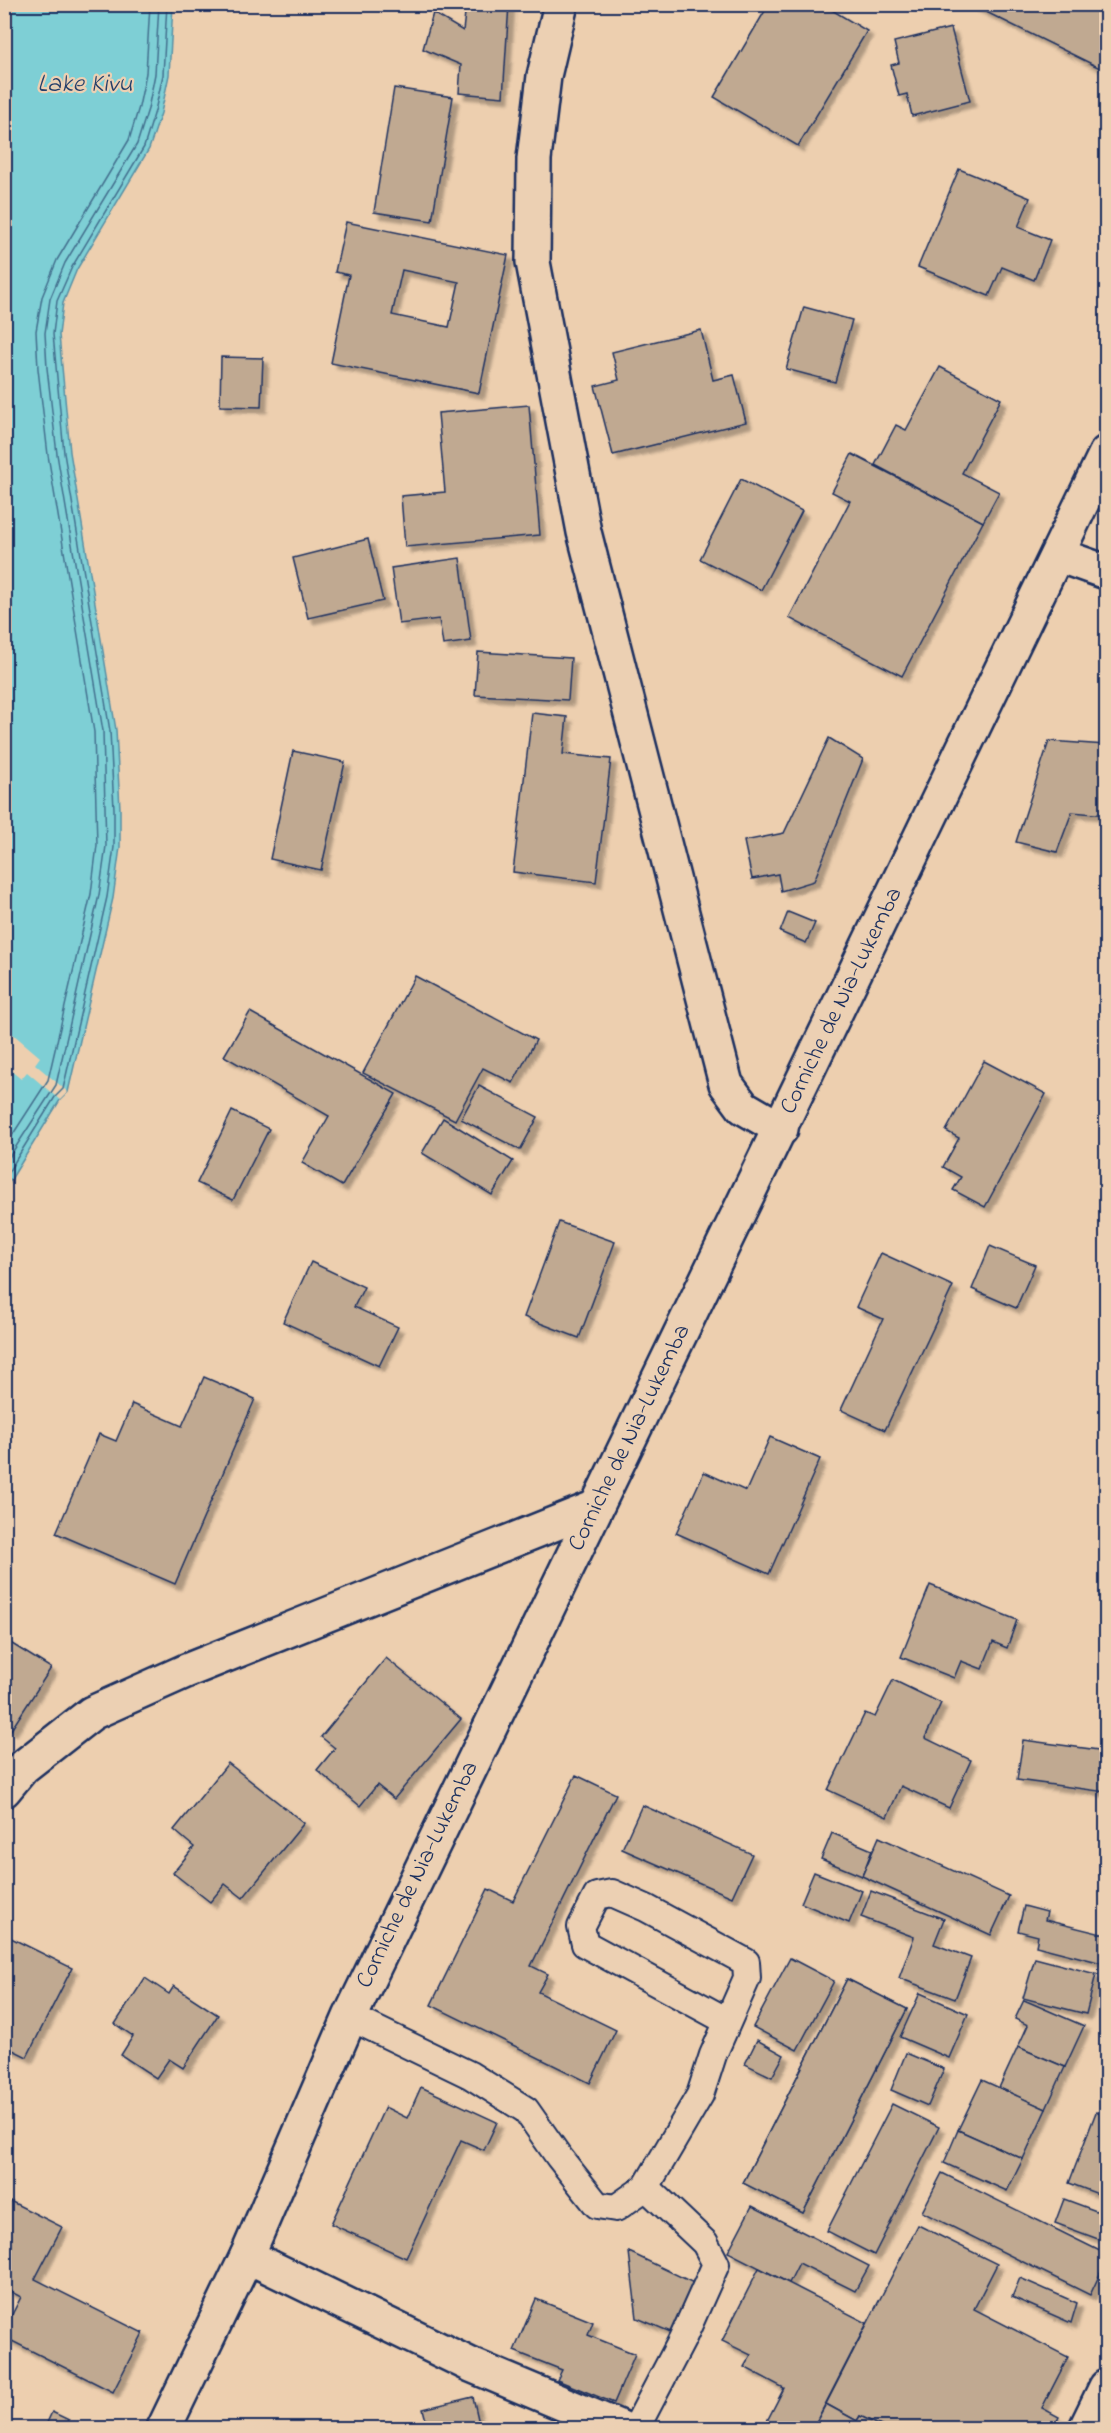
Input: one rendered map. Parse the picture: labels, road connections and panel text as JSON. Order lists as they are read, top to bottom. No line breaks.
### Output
{"streets":{"street":["Corniche de Nia-Lukemba"]},"water":["Lake Kivu"]}
